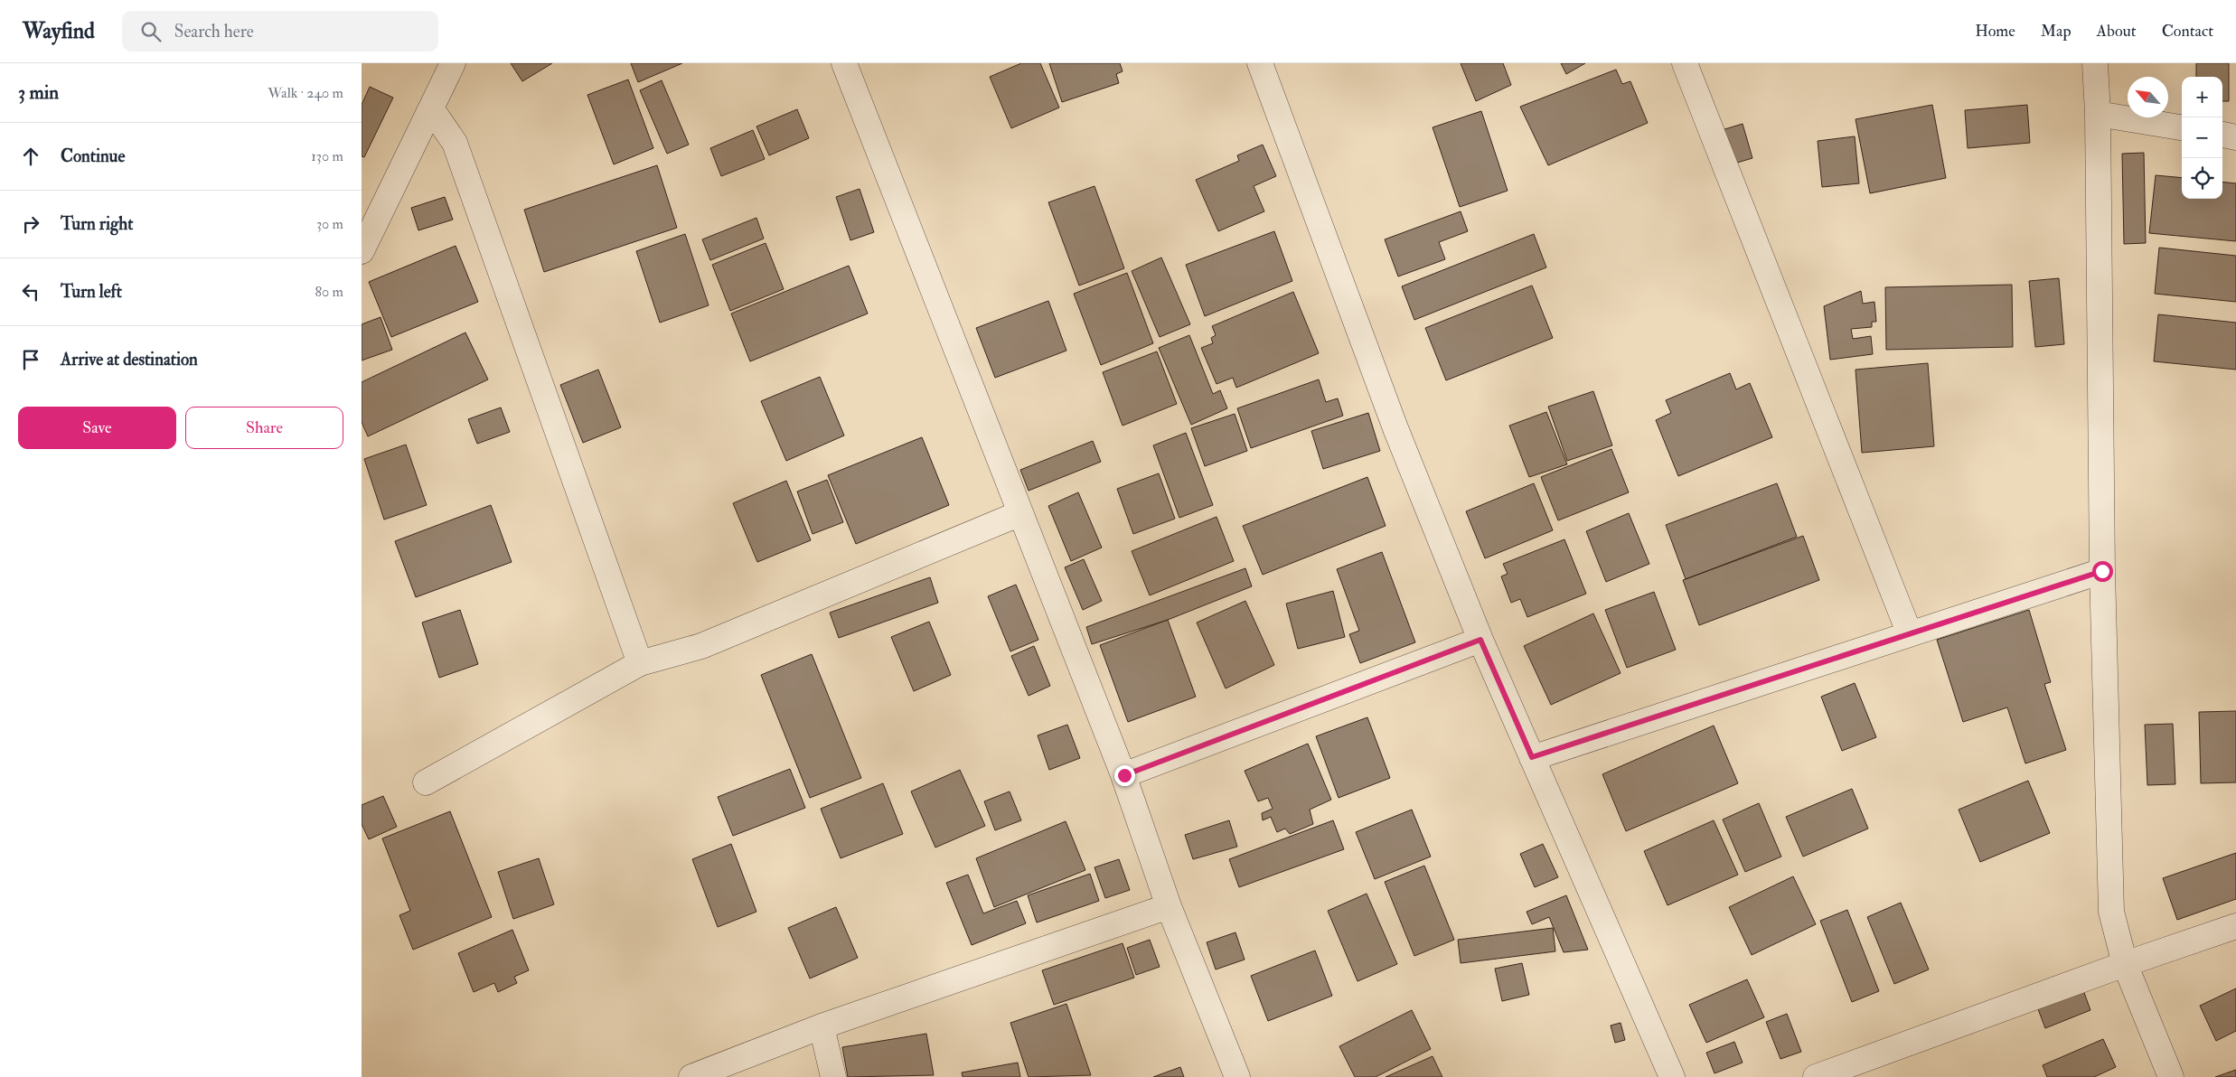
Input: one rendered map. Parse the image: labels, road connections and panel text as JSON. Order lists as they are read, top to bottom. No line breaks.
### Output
{"north":"top left","page":{"header":"Wayfind","search":"Search here","nav":["Home","Map","About","Contact"],"heading":["3 min","Walk · 240 m"],"map_buttons":["+","−"],"list":[["Continue","130 m"],["Turn right","30 m"],["Turn left","80 m"],"Arrive at destination"],"buttons":["Save","Share"]}}
